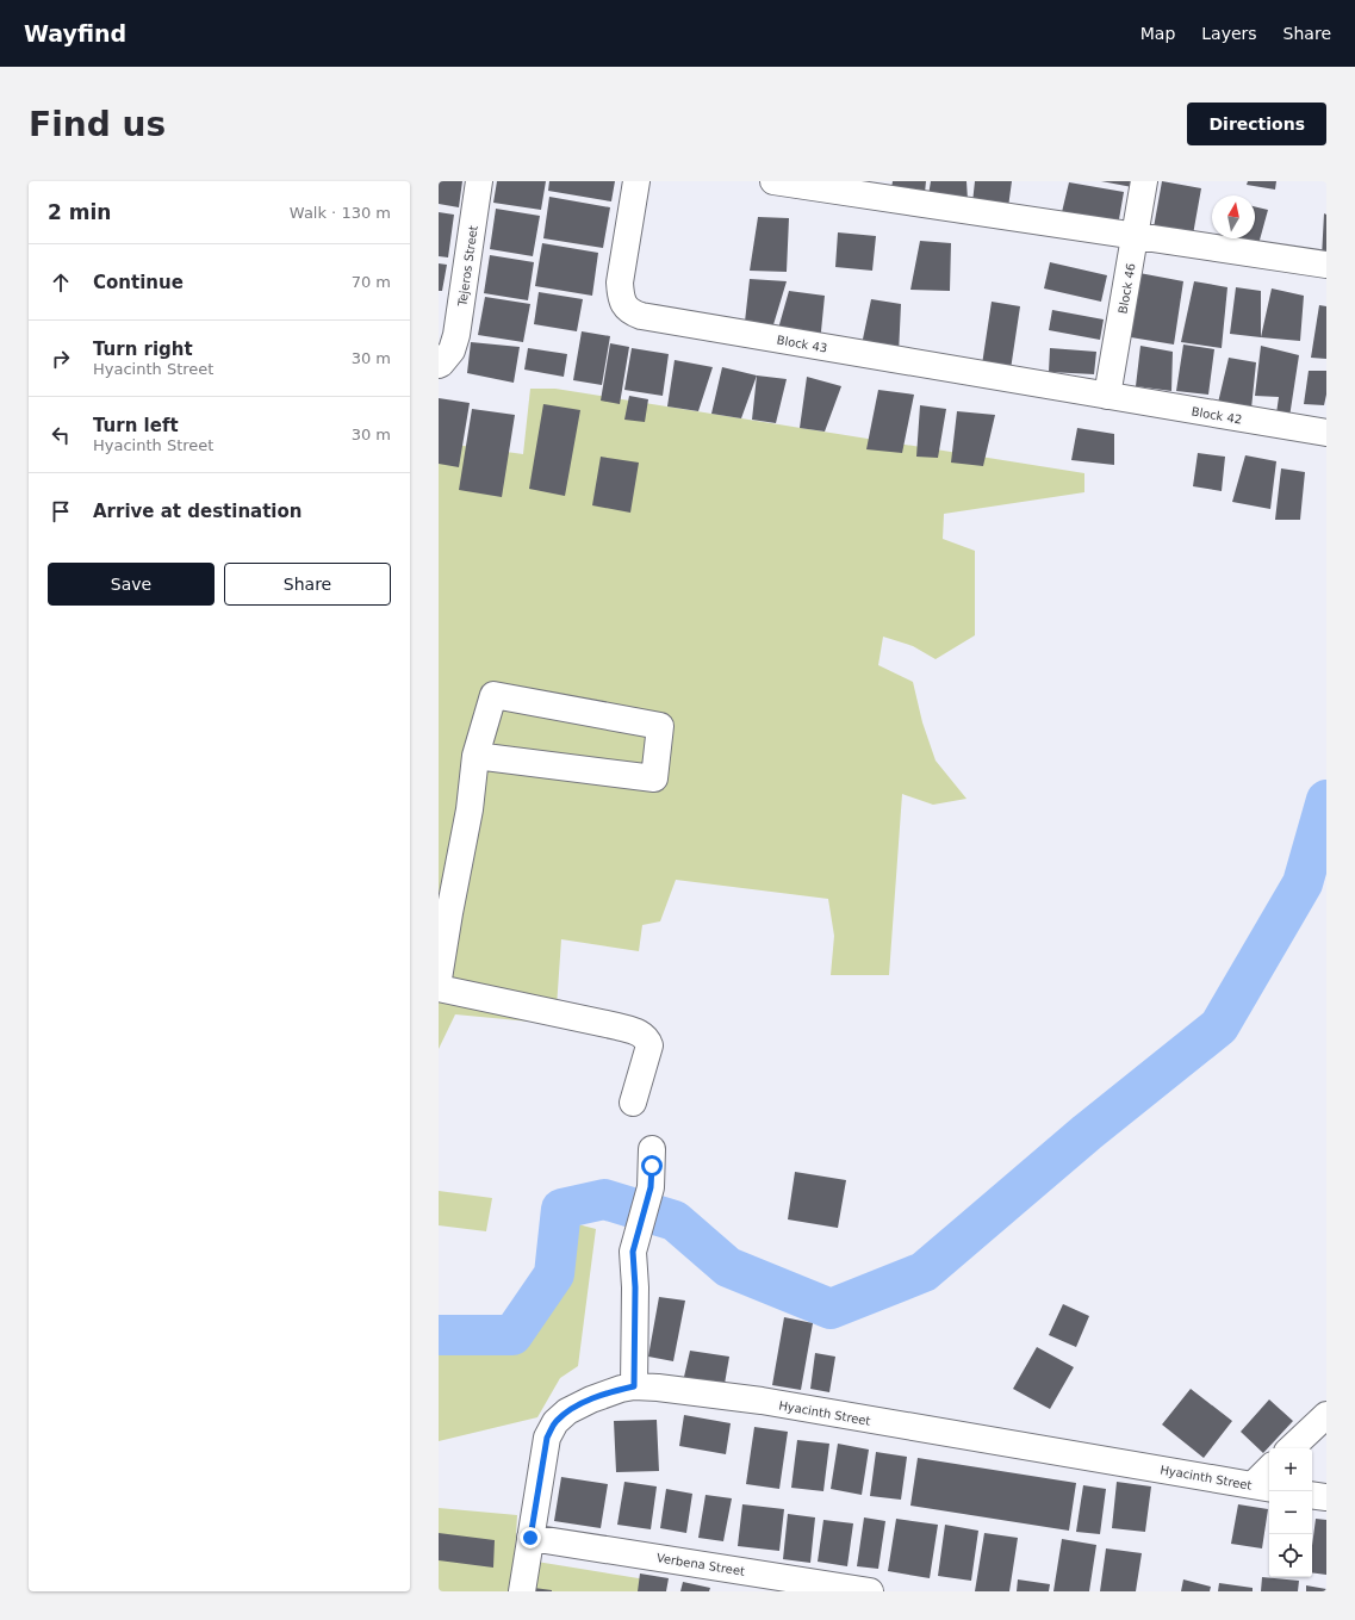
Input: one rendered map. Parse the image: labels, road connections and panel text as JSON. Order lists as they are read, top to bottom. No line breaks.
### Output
{"streets":{"street":["Tejeros Street","Block 46","Block 43","Block 42","Hyacinth Street","Verbena Street"]},"crossings":[["Block 46","Block 43"],["Block 46","Block 42"],["Block 43","Block 42"],["Hyacinth Street","Verbena Street"]],"north":"top","page":{"header":"Wayfind","nav":["Map","Layers","Share"],"buttons":["Directions",["Save","Share"]],"title":"Find us","heading":["2 min","Walk · 130 m"],"list":[["Continue","70 m"],["Turn right","Hyacinth Street","30 m"],["Turn left","Hyacinth Street","30 m"],"Arrive at destination"],"map_buttons":["+","−"]}}
